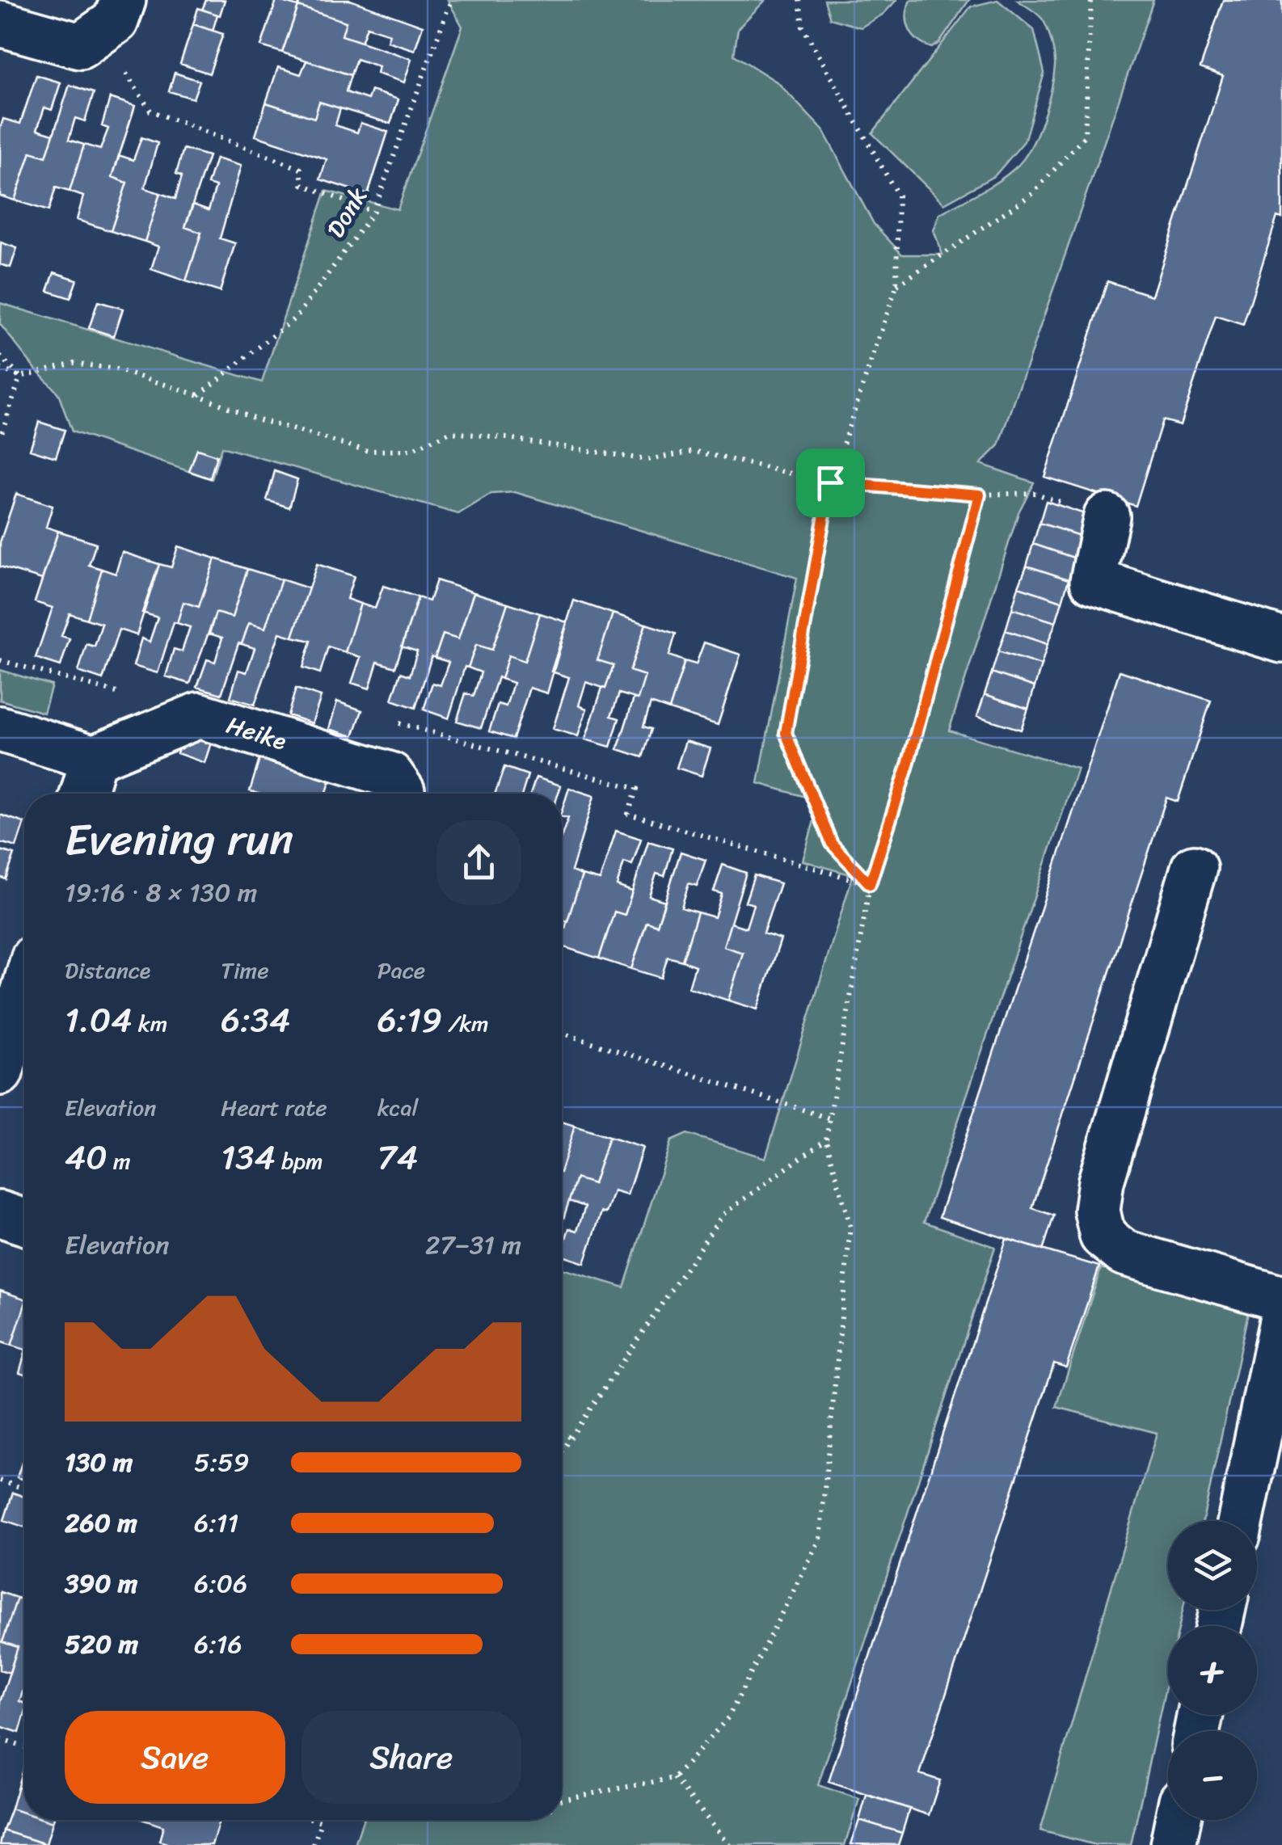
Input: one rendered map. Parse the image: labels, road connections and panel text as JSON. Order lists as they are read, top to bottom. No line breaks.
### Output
{"streets":{"street":["Heike"],"path":["Donk"]},"page":{"heading":["Evening run","19:16 · 8 × 130 m"],"stats":[["Distance","1.04 km"],["Time","6:34"],["Pace","6:19 /km"],["Elevation","40 m"],["Heart rate","134 bpm"],["kcal","74"]],"chart":["Elevation","27–31 m"],"list":[{"name":"130 m","note":"5:59"},{"name":"260 m","note":"6:11"},{"name":"390 m","note":"6:06"},{"name":"520 m","note":"6:16"}],"map_buttons":["+","−"],"buttons":["Save","Share"]}}
